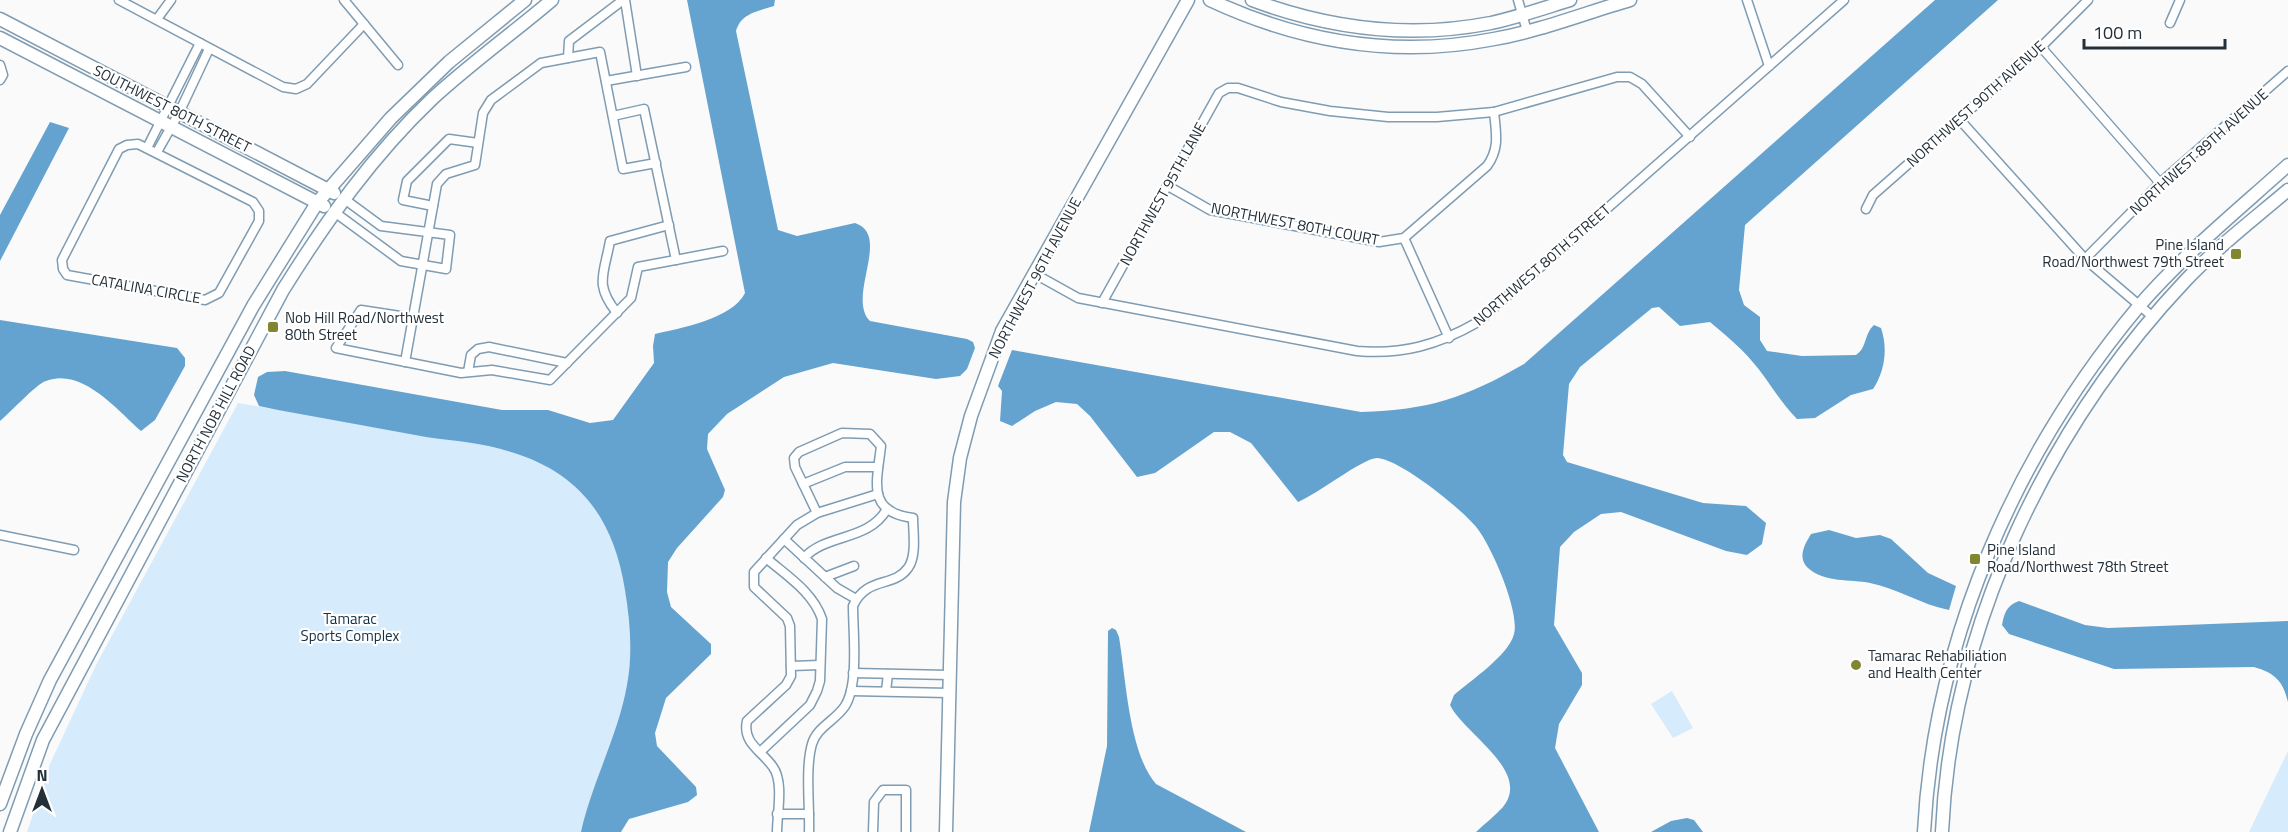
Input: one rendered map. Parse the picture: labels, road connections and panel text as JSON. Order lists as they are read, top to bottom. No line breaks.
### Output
{"streets":{"main road":["SOUTHWEST 80TH STREET","NORTHWEST 96TH AVENUE","NORTH NOB HILL ROAD"],"street":["NORTHWEST 90TH AVENUE","NORTHWEST 89TH AVENUE","NORTHWEST 95TH LANE","NORTHWEST 80TH COURT","NORTHWEST 80TH STREET","CATALINA CIRCLE"]},"crossings":[["SOUTHWEST 80TH STREET","NORTH NOB HILL ROAD"],["NORTHWEST 95TH LANE","NORTHWEST 80TH COURT"],["NORTHWEST 95TH LANE","NORTHWEST 80TH STREET"],["NORTHWEST 80TH STREET","NORTHWEST 96TH AVENUE"]],"parks":["Tamarac Sports Complex"],"places":{"transit":["Pine Island Road/Northwest 79th Street","Nob Hill Road/Northwest 80th Street","Pine Island Road/Northwest 78th Street"],"other":["Tamarac Rehabiliation and Health Center"]},"scale_bar":"100 m","north":"top"}
